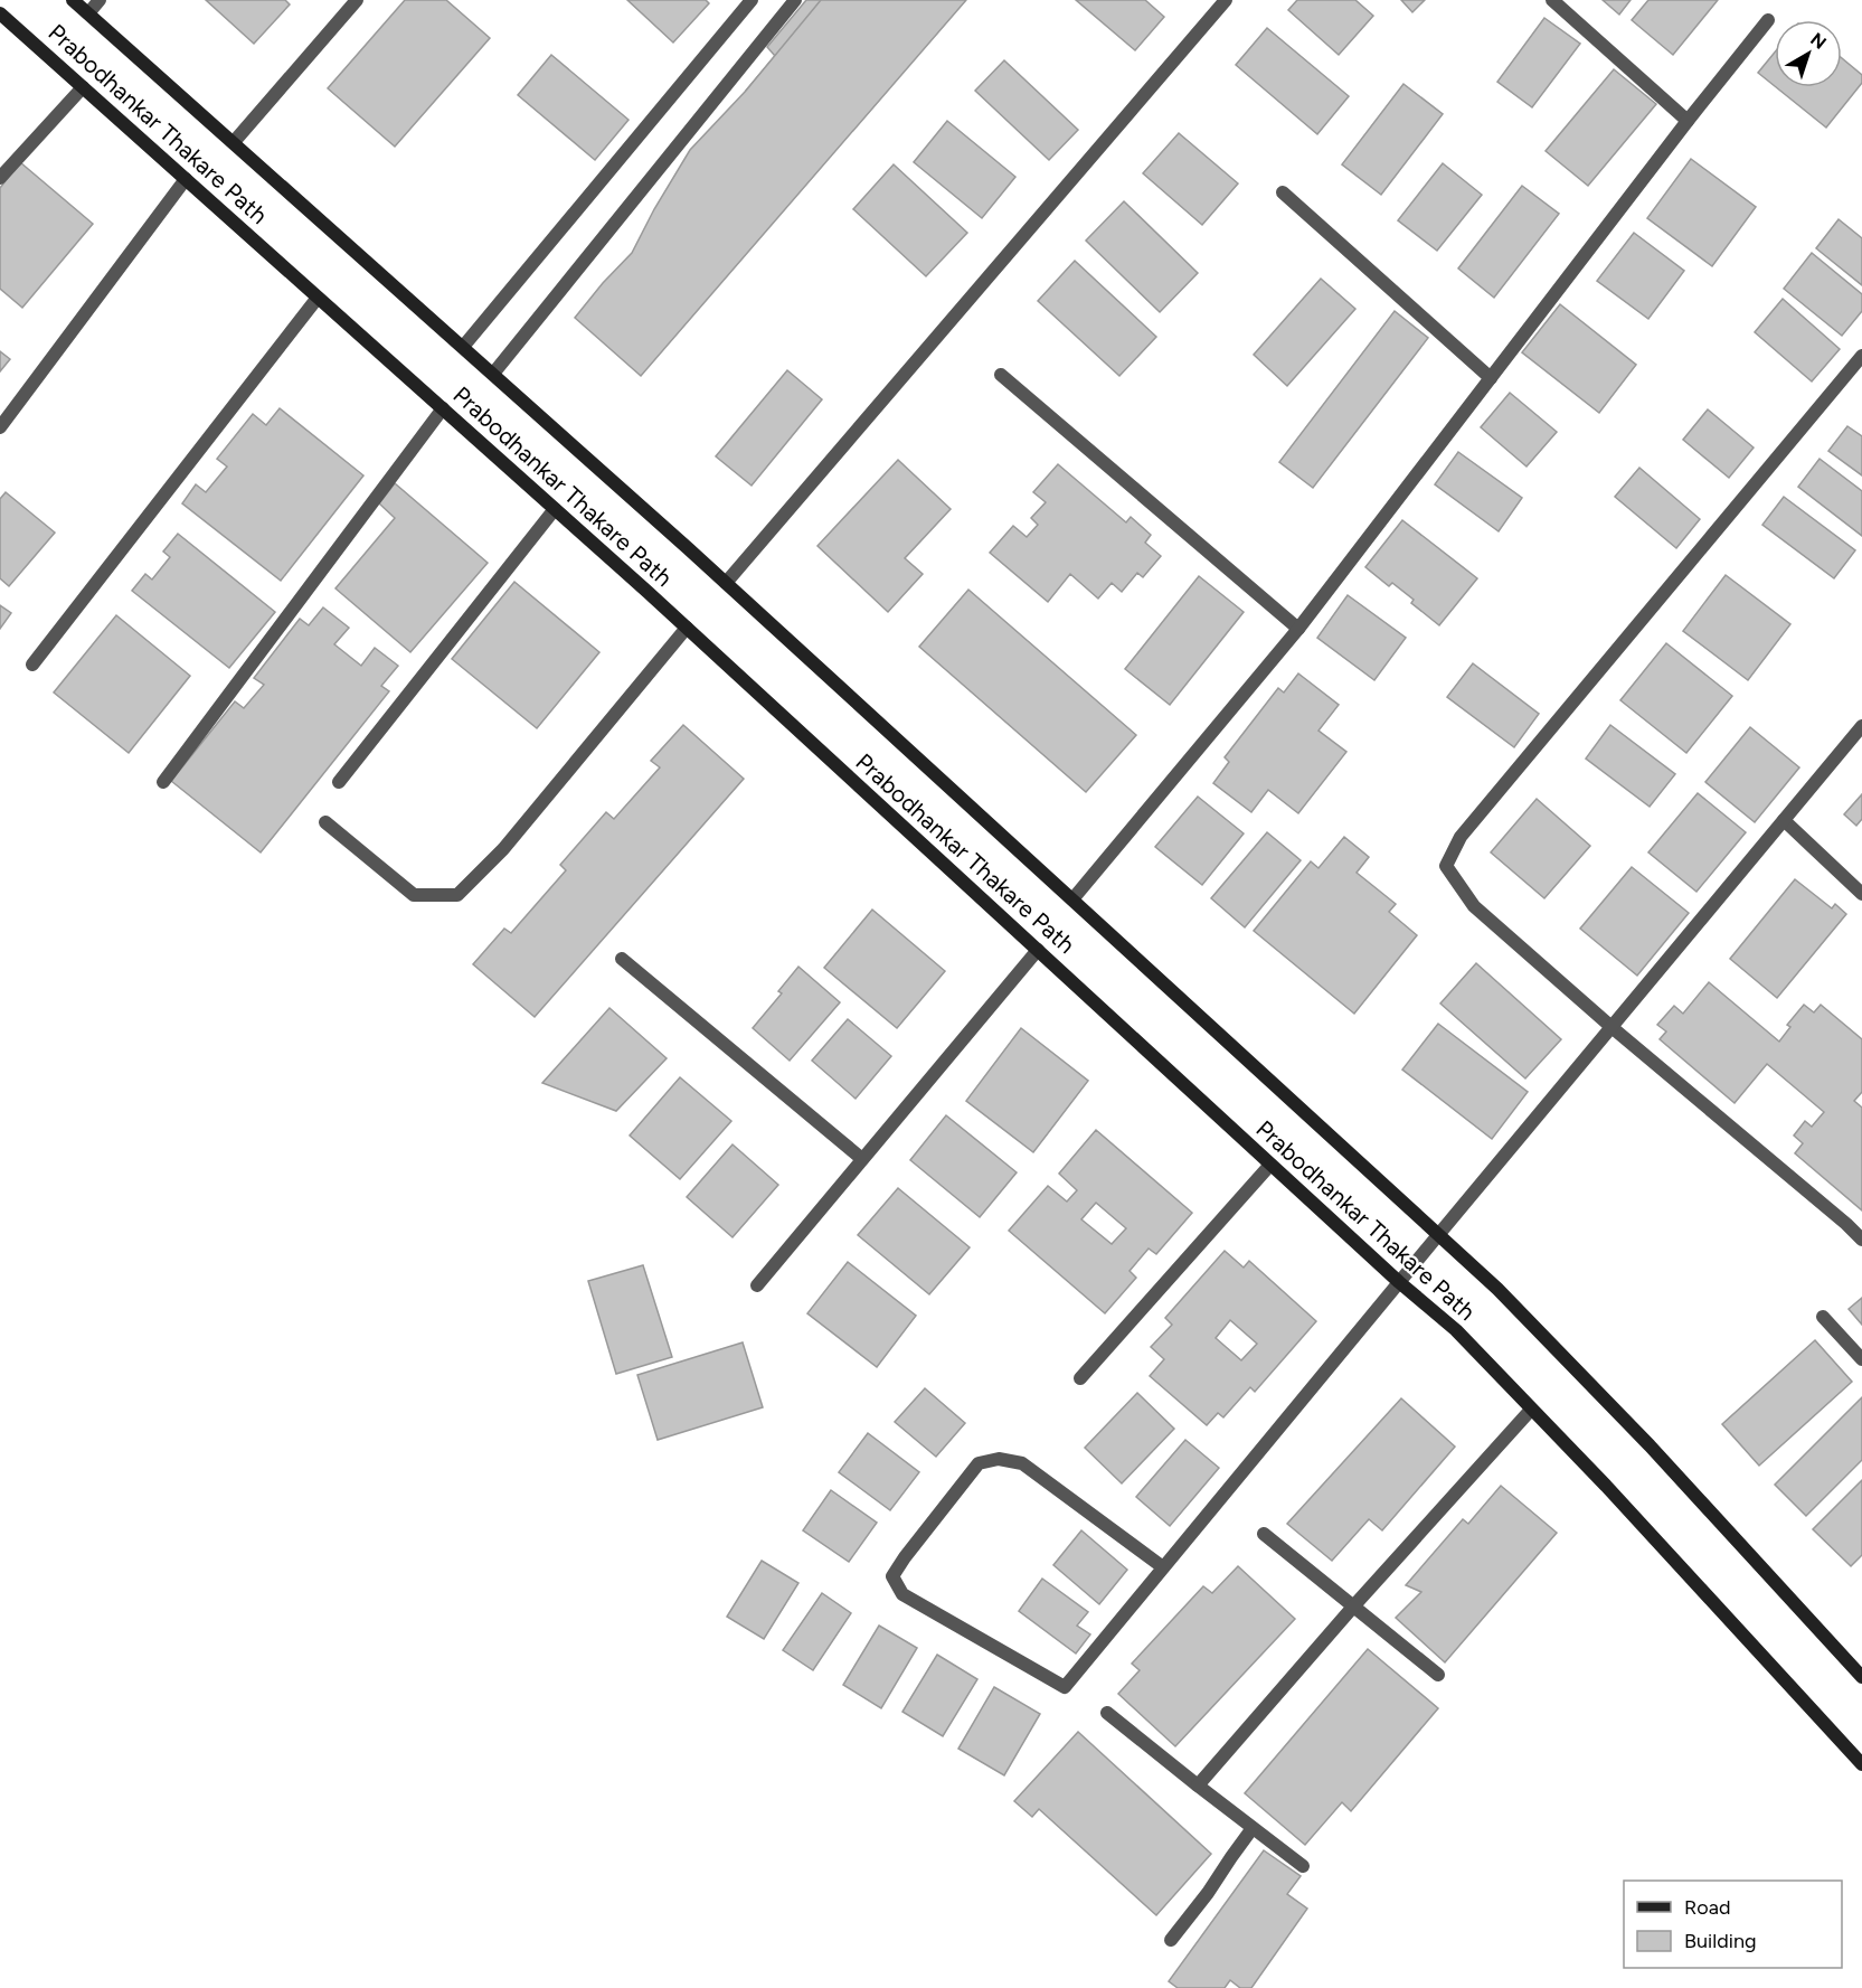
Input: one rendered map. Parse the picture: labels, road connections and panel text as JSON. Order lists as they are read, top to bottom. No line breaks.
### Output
{"streets":{"main road":["Prabodhankar Thakare Path"]},"legend":["Road","Building"],"north":"top right"}
